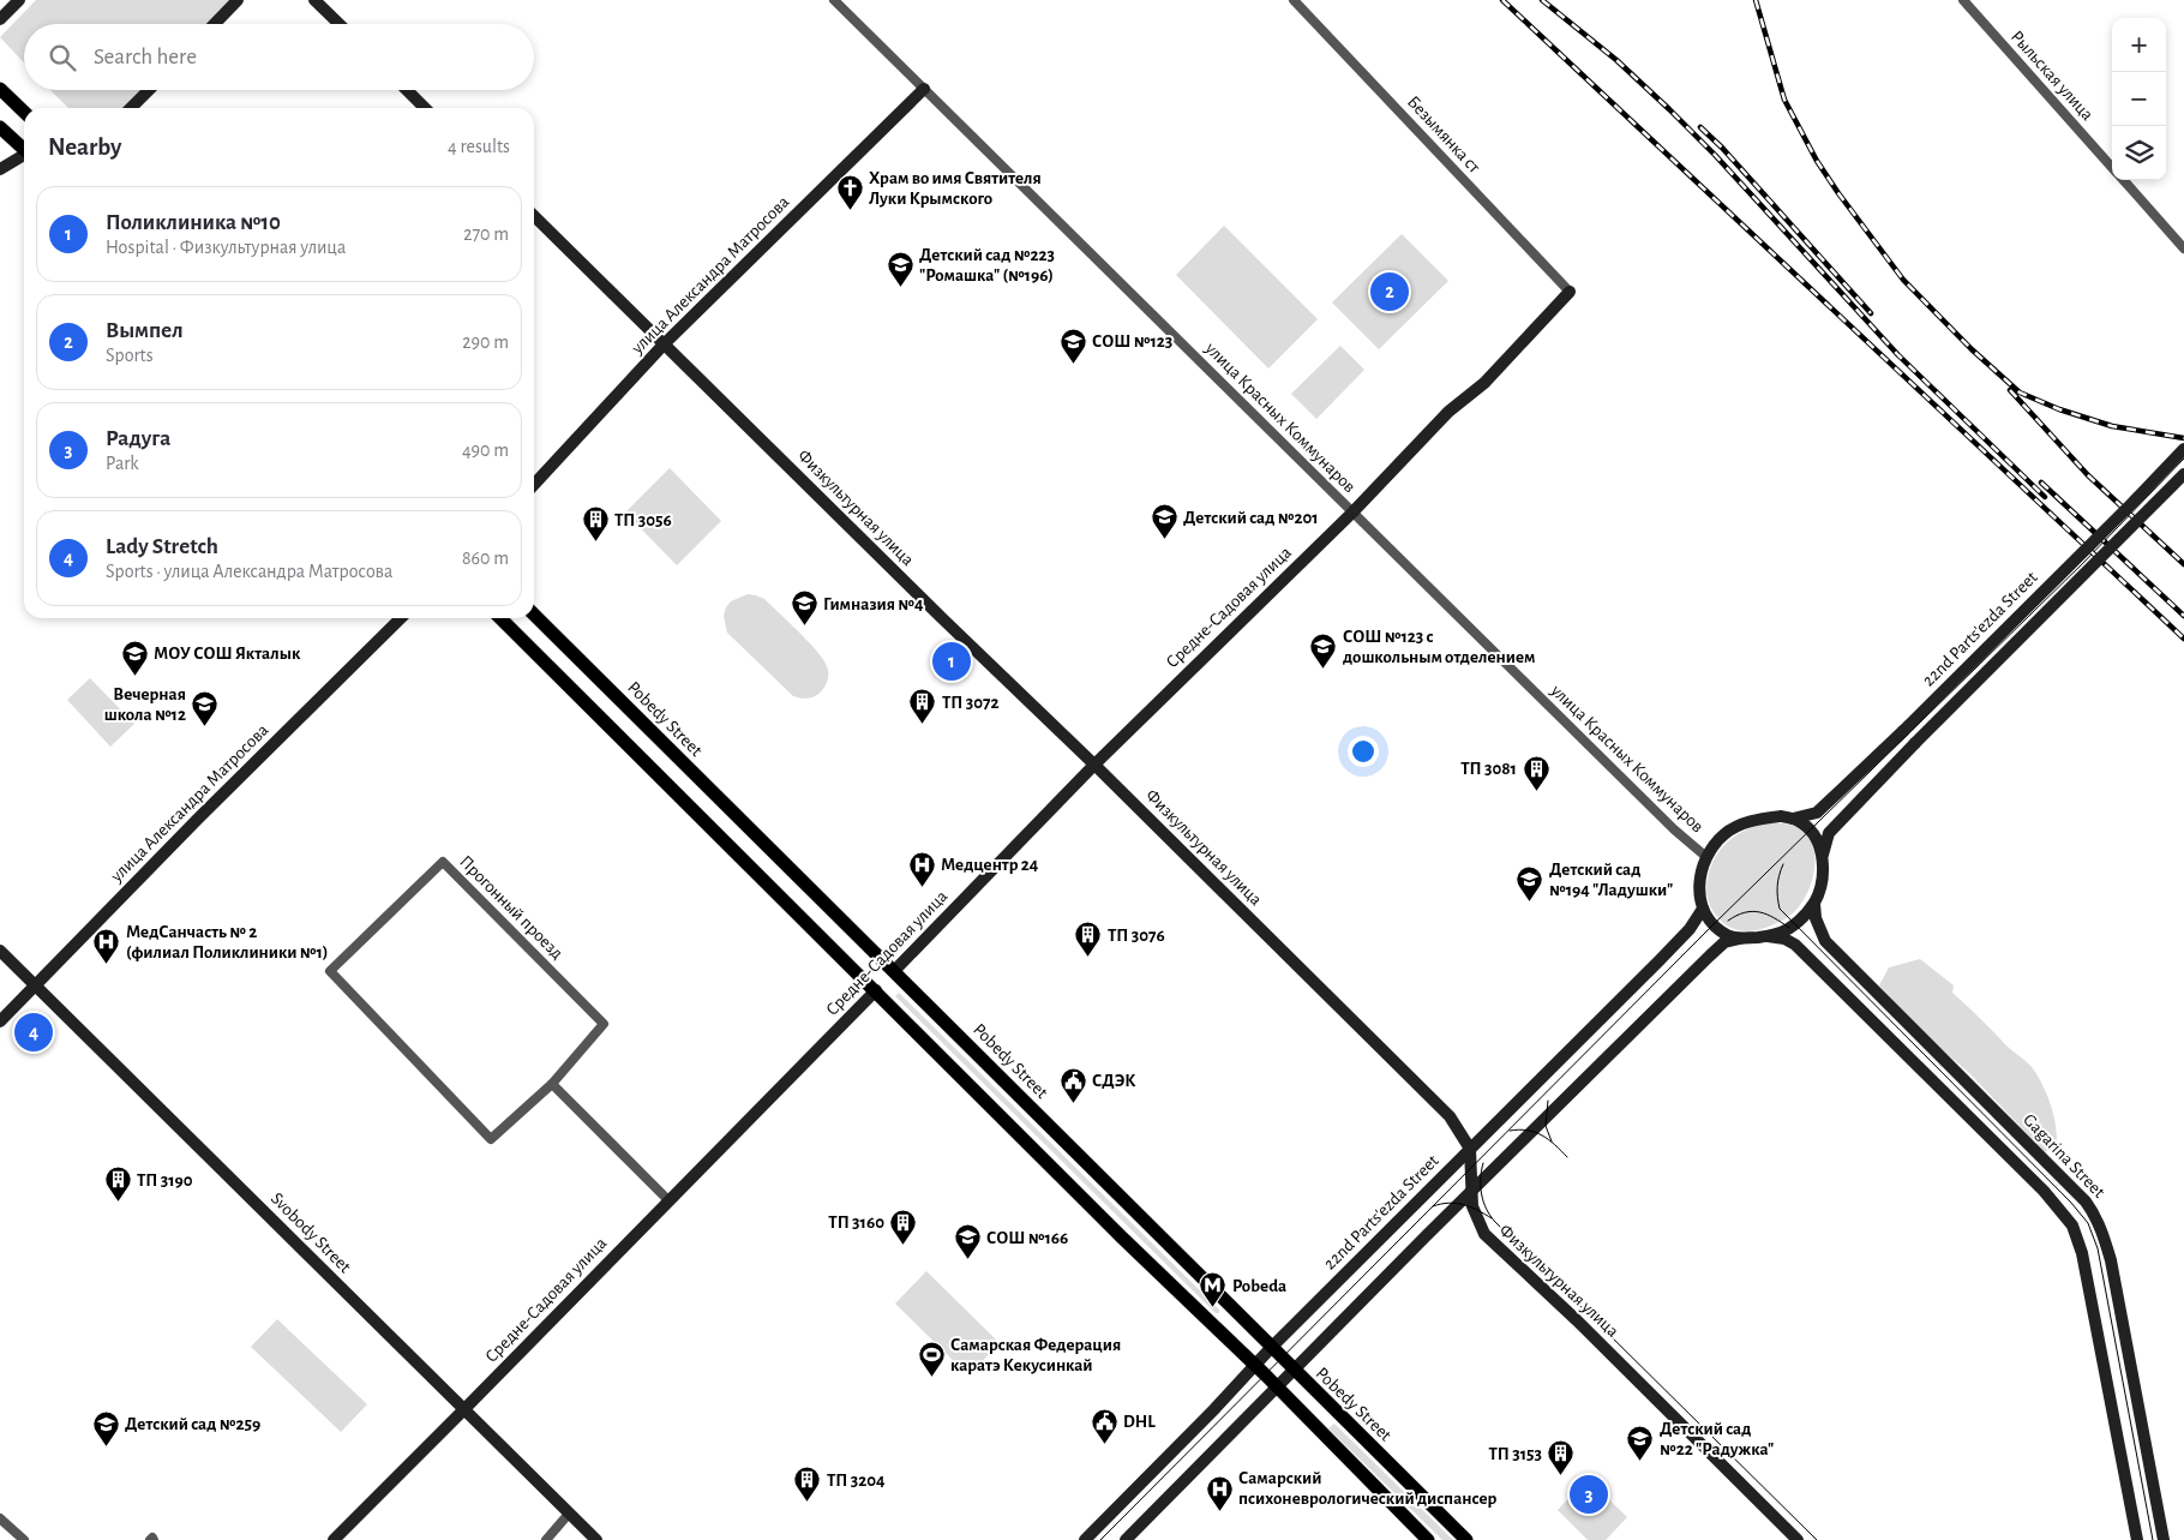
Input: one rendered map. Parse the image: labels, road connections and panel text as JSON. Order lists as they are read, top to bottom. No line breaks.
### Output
{"streets":{"main road":["улица Александра Матросова","Физкультурная улица","Средне-Садовая улица","22nd Parts'ezda Street","Pobedy Street","Gagarina Street","Svobody Street"],"street":["Рыльская улица","Безымянка ст","улица Красных Коммунаров","Прогонный проезд"]},"crossings":[["Безымянка ст","Средне-Садовая улица"],["улица Александра Матросова","улица Красных Коммунаров"],["улица Александра Матросова","Физкультурная улица"],["улица Александра Матросова","Svobody Street"],["улица Красных Коммунаров","Средне-Садовая улица"],["улица Красных Коммунаров","22nd Parts'ezda Street"],["улица Красных Коммунаров","Gagarina Street"],["Физкультурная улица","Средне-Садовая улица"],["Физкультурная улица","22nd Parts'ezda Street"],["Средне-Садовая улица","Pobedy Street"],["Средне-Садовая улица","Svobody Street"],["22nd Parts'ezda Street","Pobedy Street"],["22nd Parts'ezda Street","Gagarina Street"]],"places":{"church":["Храм во имя Святителя Луки Крымского"],"school or university":["Детский сад №223 \"Ромашка\" (№196)","СОШ №123","Детский сад №201","Гимназия №4","СОШ №123 с дошкольным отделением","МОУ СОШ Якталык","Вечерная школа №12","Детский сад №194 \"Ладушки\"","СОШ №166","Детский сад №259","Детский сад №22 \"Радужка\""],"building":["ТП 3056","ТП 3072","ТП 3081","ТП 3076","ТП 3190","ТП 3160","ТП 3153","ТП 3204"],"hospital":["Медцентр 24","МедСанчасть № 2 (филиал Поликлиники №1)","Самарский психоневрологический диспансер"],"public building":["СДЭК","DHL"],"metro station":["Pobeda"],"sports":["Самарская Федерация каратэ Кекусинкай"]},"page":{"map_buttons":["+","−"],"search":"Search here","heading":["Nearby","4 results"],"list":[{"mark":"1","name":"Поликлиника №10","note":"Hospital · Физкультурная улица","value":"270 m"},{"mark":"2","name":"Вымпел","note":"Sports","value":"290 m"},{"mark":"3","name":"Радyга","note":"Park","value":"490 m"},{"mark":"4","name":"Lady Stretch","note":"Sports · улица Александра Матросова","value":"860 m"}],"pins":["2","1","4","3"]}}
